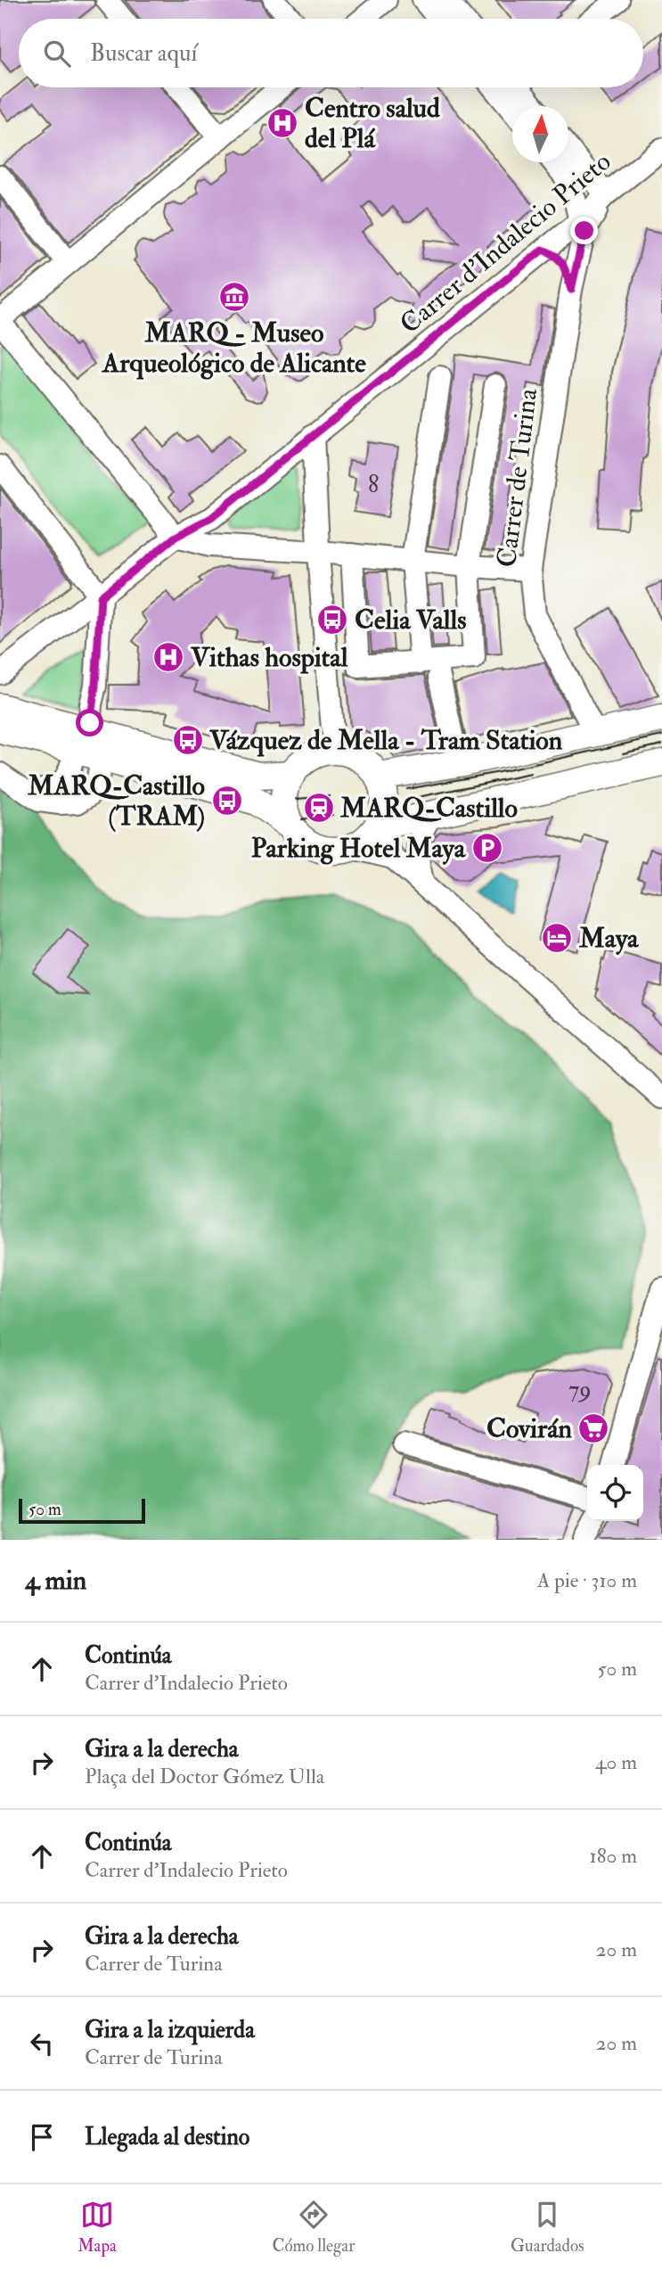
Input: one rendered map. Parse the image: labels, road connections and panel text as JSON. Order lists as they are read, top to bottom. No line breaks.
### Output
{"streets":{"street":["Carrer d'Indalecio Prieto","Carrer de Turina"]},"crossings":[["Carrer d'Indalecio Prieto","Carrer de Turina"]],"places":{"hospital":["Centro salud del Plá","Vithas hospital"],"museum":["MARQ - Museo Arqueológico de Alicante"],"bus stop":["Celia Valls","Vázquez de Mella - Tram Station","MARQ-Castillo (TRAM)"],"station":["MARQ-Castillo"],"parking":["Parking Hotel Maya"],"hotel":["Maya"],"supermarket":["Covirán"]},"house_numbers":["8","79"],"scale_bar":"50 m","north":"top","page":{"search":"Buscar aquí","scale":"50 m","heading":["4 min","A pie · 310 m"],"list":[["Continúa","Carrer d'Indalecio Prieto","50 m"],["Gira a la derecha","Plaça del Doctor Gómez Ulla","40 m"],["Continúa","Carrer d'Indalecio Prieto","180 m"],["Gira a la derecha","Carrer de Turina","20 m"],["Gira a la izquierda","Carrer de Turina","20 m"],"Llegada al destino"],"nav":["Mapa","Cómo llegar","Guardados"]}}
